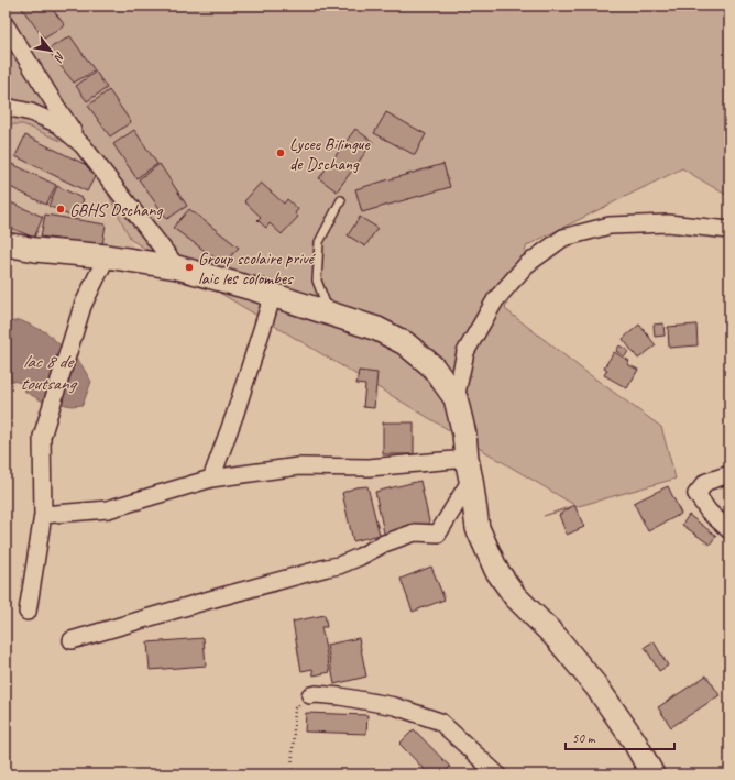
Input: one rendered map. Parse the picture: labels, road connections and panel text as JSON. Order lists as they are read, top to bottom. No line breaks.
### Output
{"water":["lac 8 de toutsang"],"places":["Lycee Bilingue de Dschang","GBHS Dschang","Group scolaire privé laic les colombes"],"scale_bar":"50 m","north":"bottom right"}
